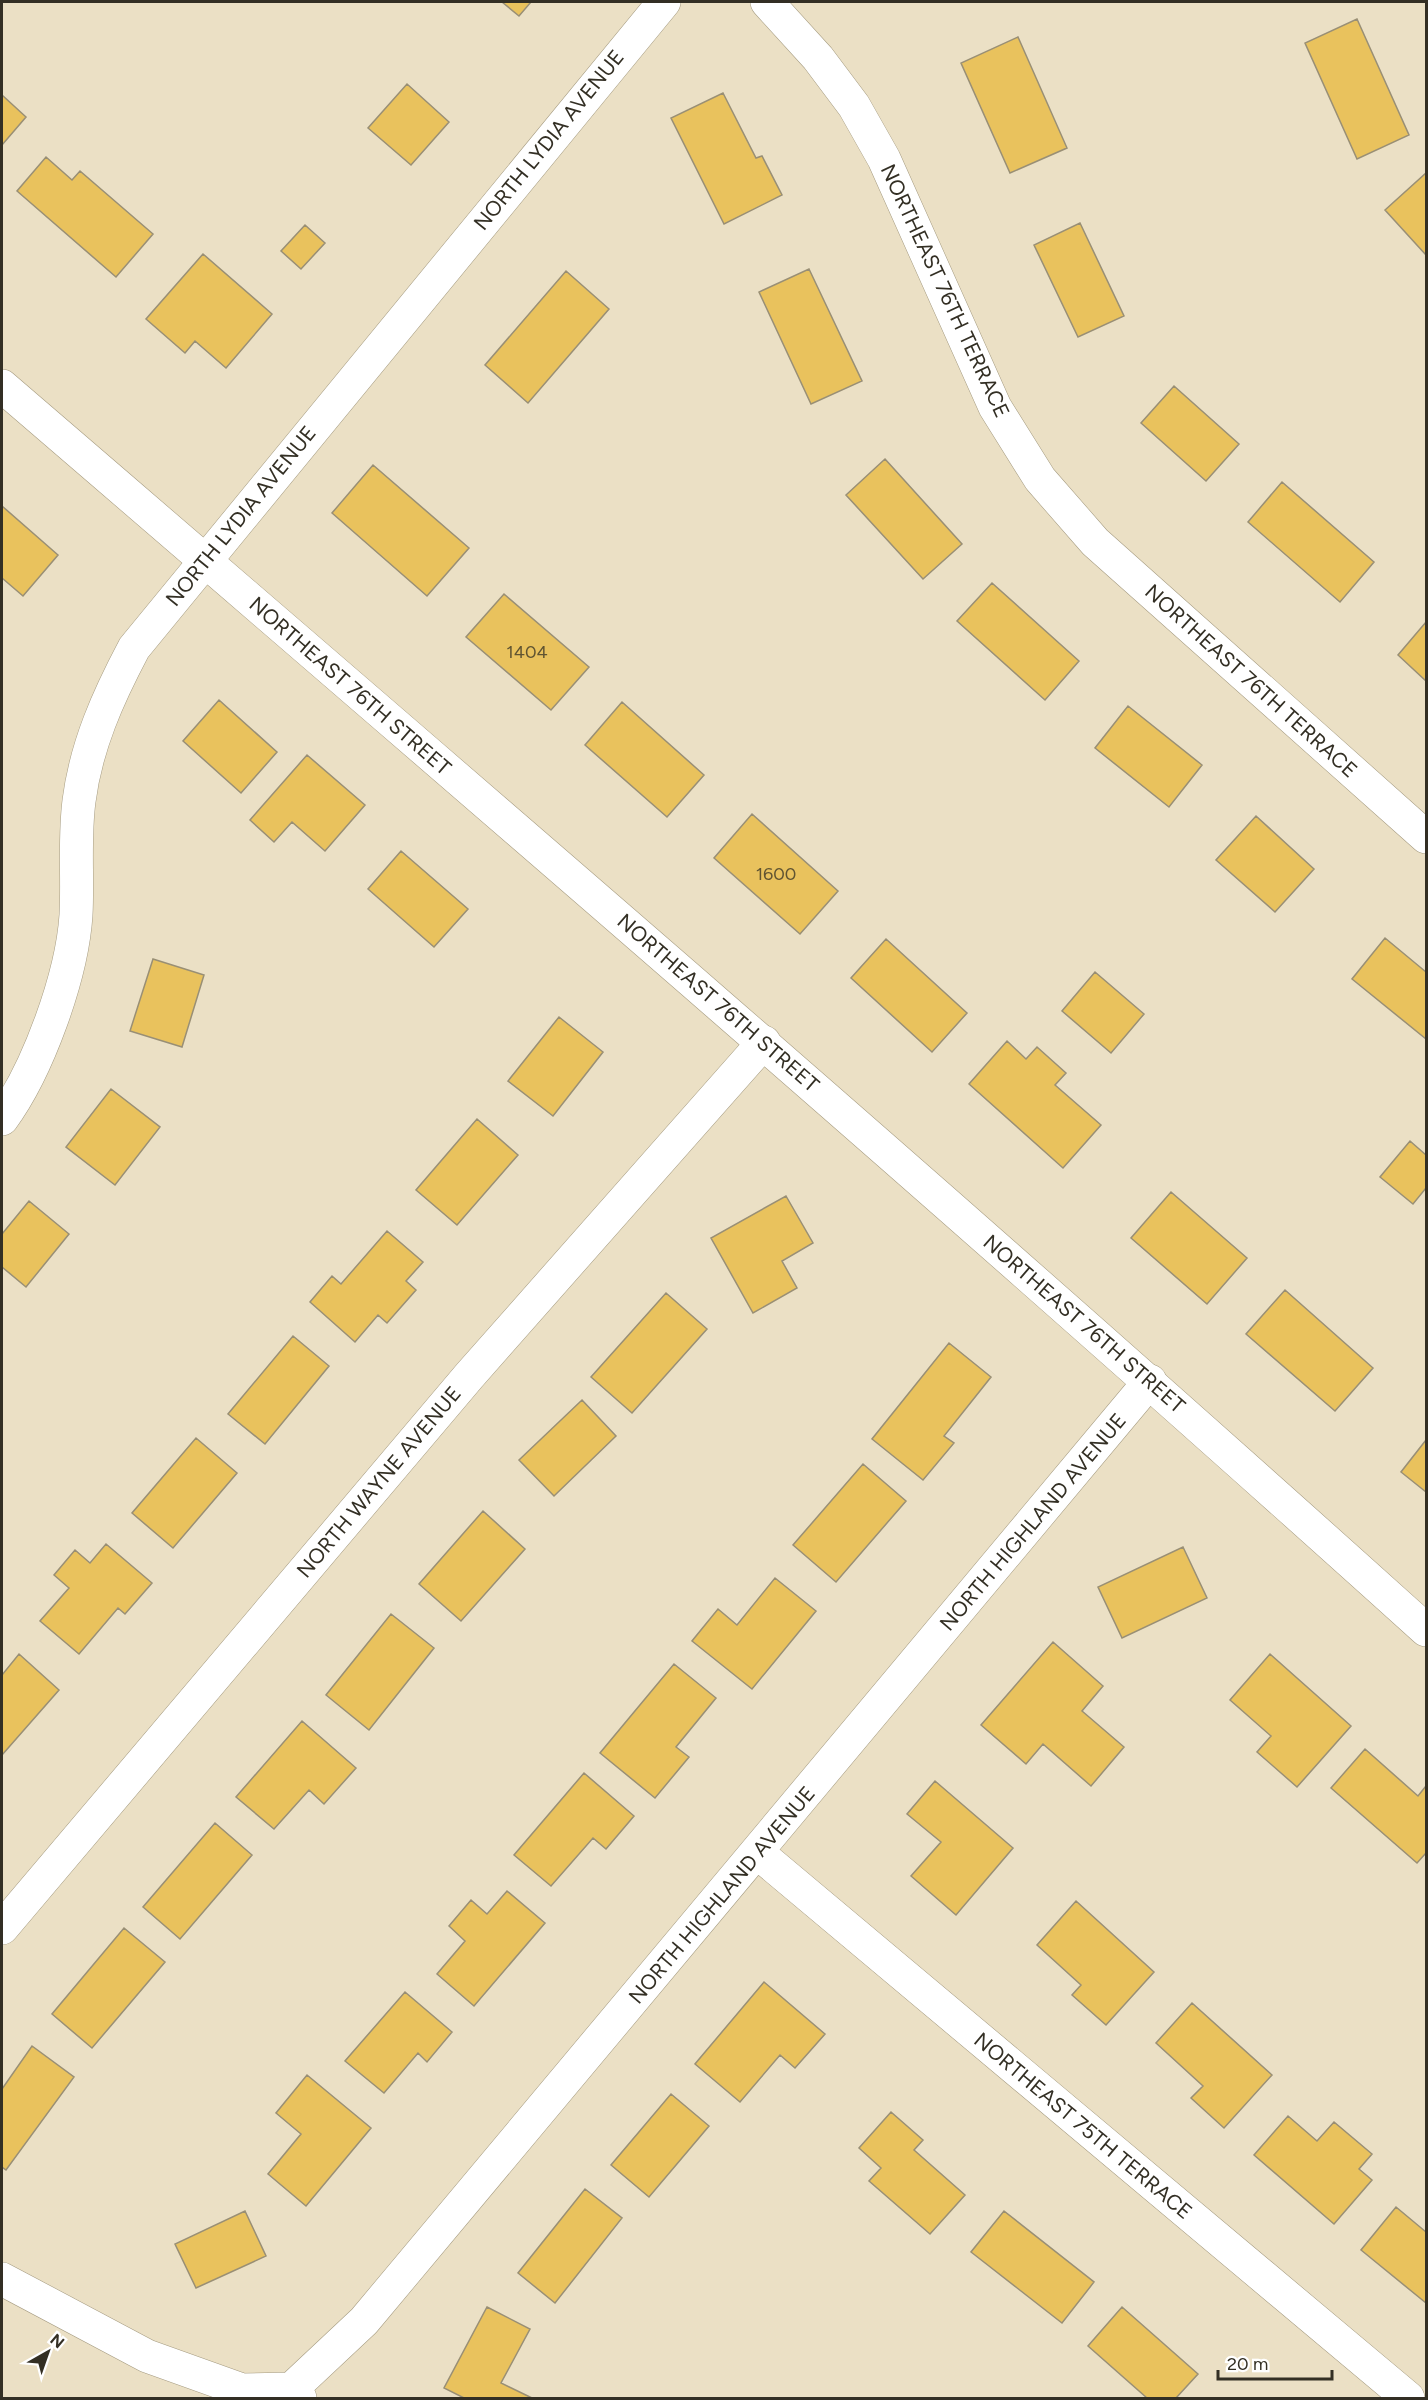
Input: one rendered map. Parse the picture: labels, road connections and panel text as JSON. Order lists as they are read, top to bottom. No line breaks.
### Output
{"streets":{"street":["NORTH LYDIA AVENUE","NORTHEAST 76TH TERRACE","NORTHEAST 76TH STREET","NORTH WAYNE AVENUE","NORTH HIGHLAND AVENUE","NORTHEAST 75TH TERRACE"]},"crossings":[["NORTH LYDIA AVENUE","NORTHEAST 76TH STREET"],["NORTHEAST 76TH STREET","NORTH WAYNE AVENUE"],["NORTHEAST 76TH STREET","NORTH HIGHLAND AVENUE"],["NORTH HIGHLAND AVENUE","NORTHEAST 75TH TERRACE"]],"house_numbers":["1404","1600"],"scale_bar":"20 m","north":"top right"}
